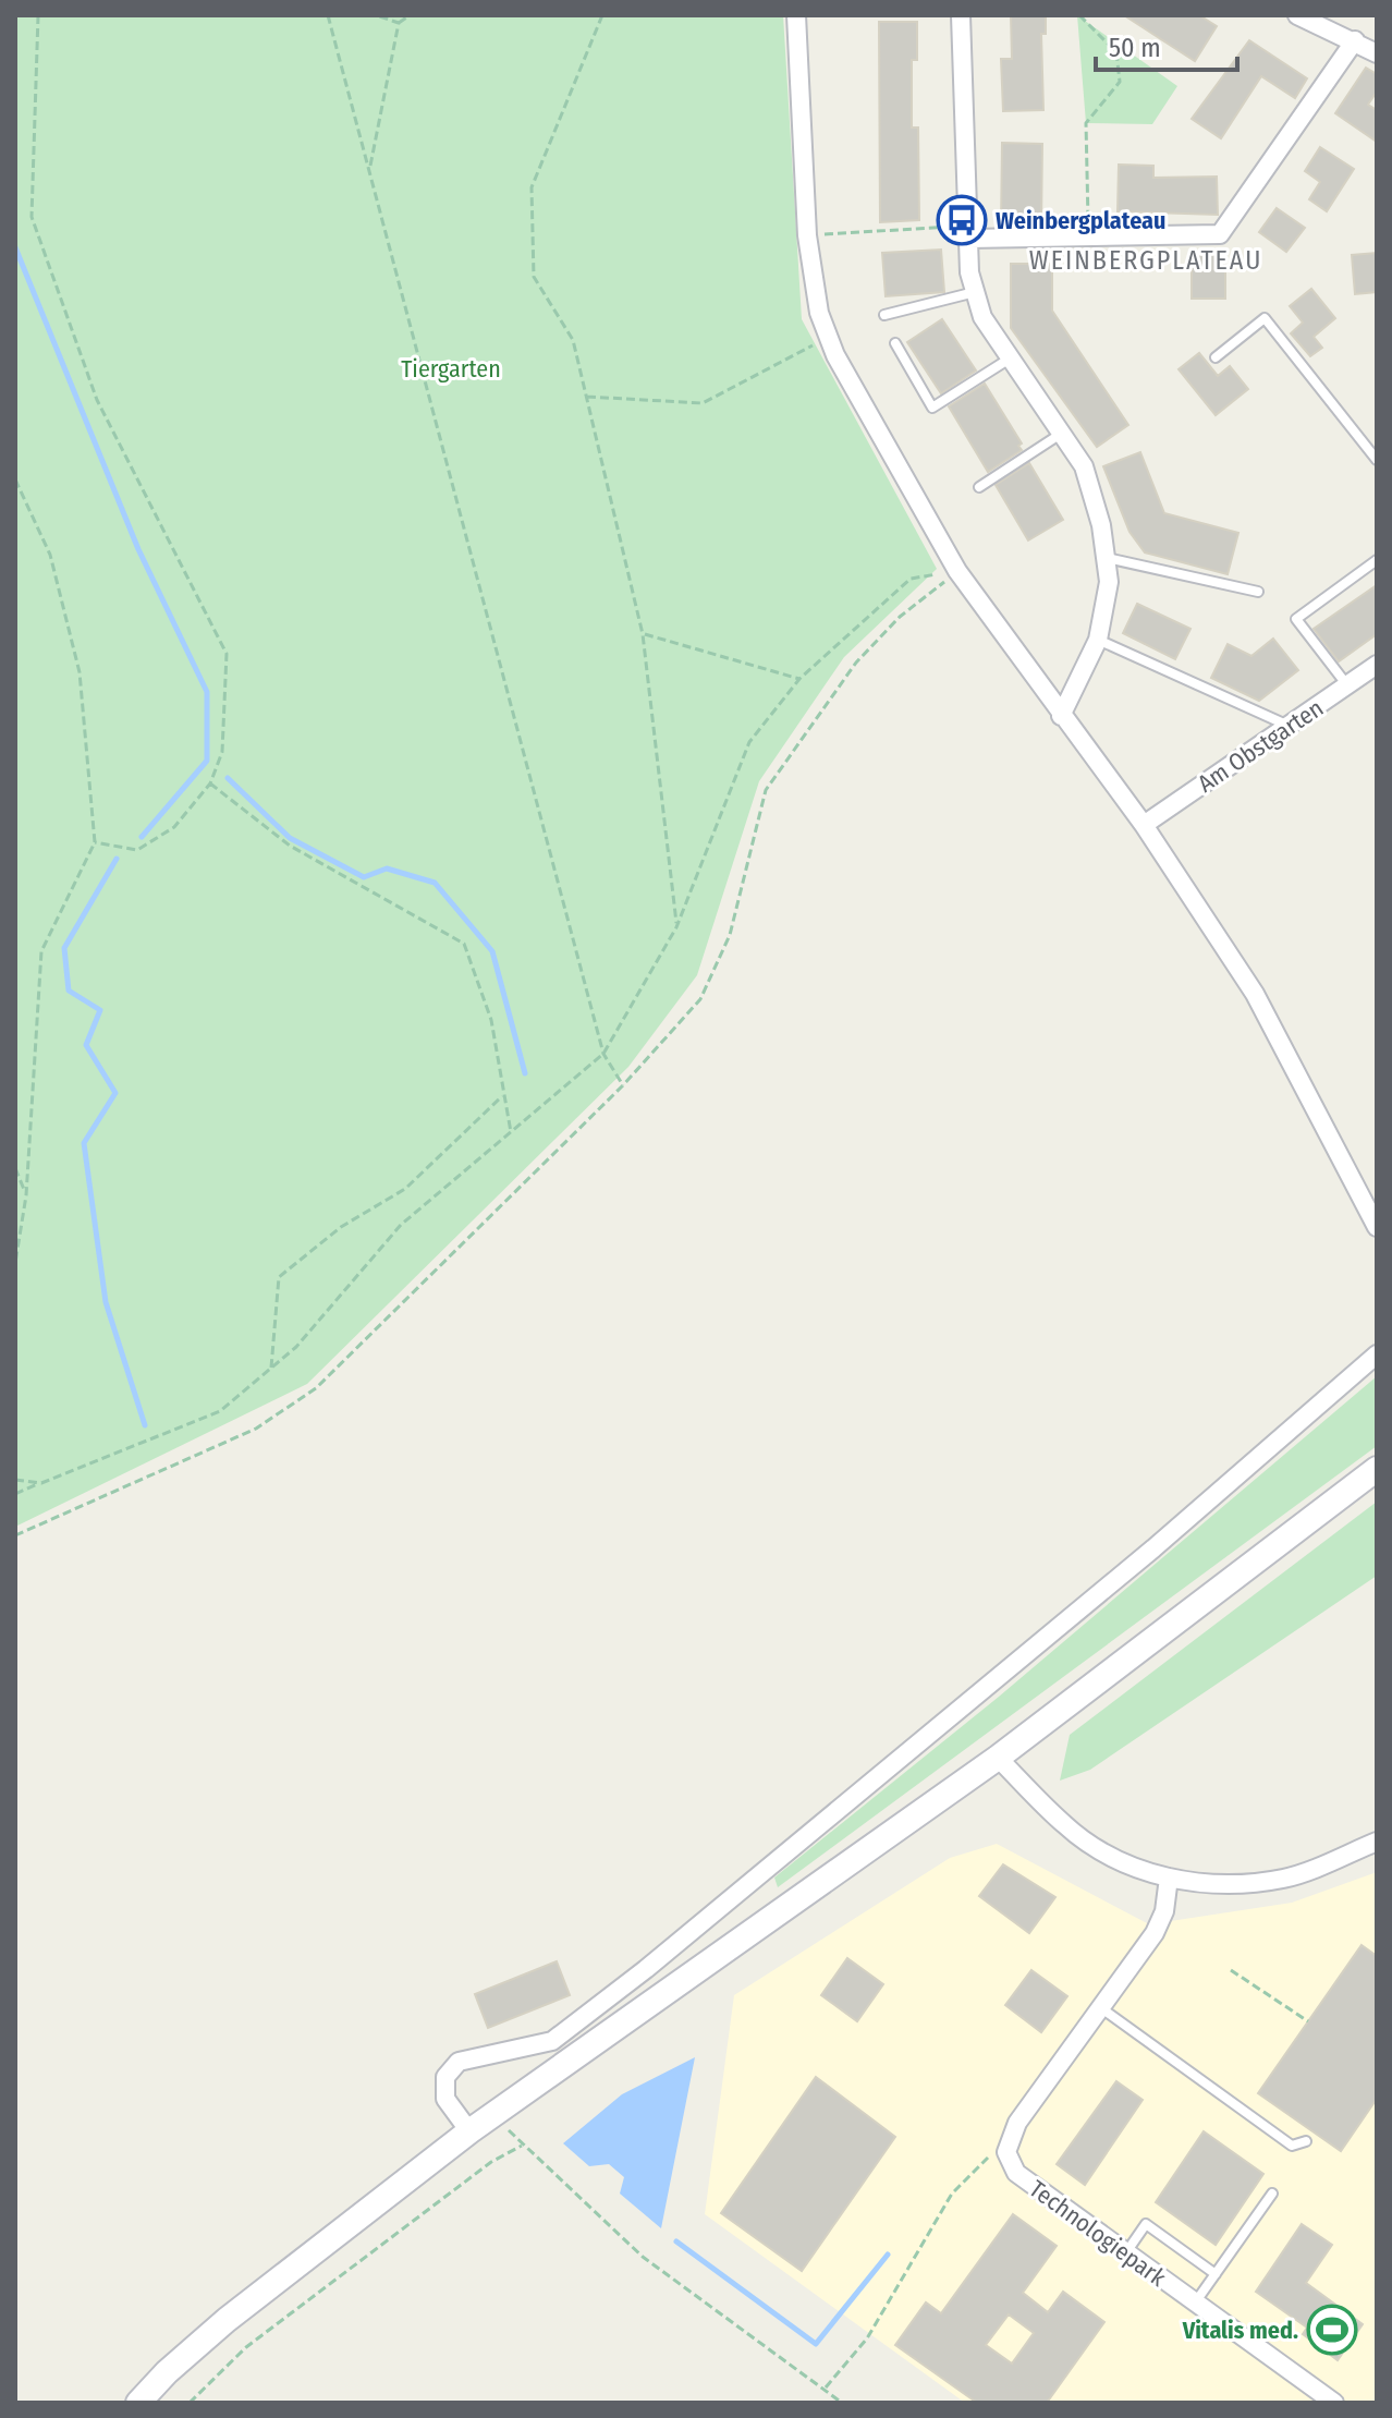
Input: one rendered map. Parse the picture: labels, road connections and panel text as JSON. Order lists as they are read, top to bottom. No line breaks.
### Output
{"streets":{"street":["Am Obstgarten","Technologiepark"]},"districts":["WEINBERGPLATEAU"],"parks":["Tiergarten"],"places":{"bus stop":["Weinbergplateau"],"sports":["Vitalis med."]},"scale_bar":"50 m"}
